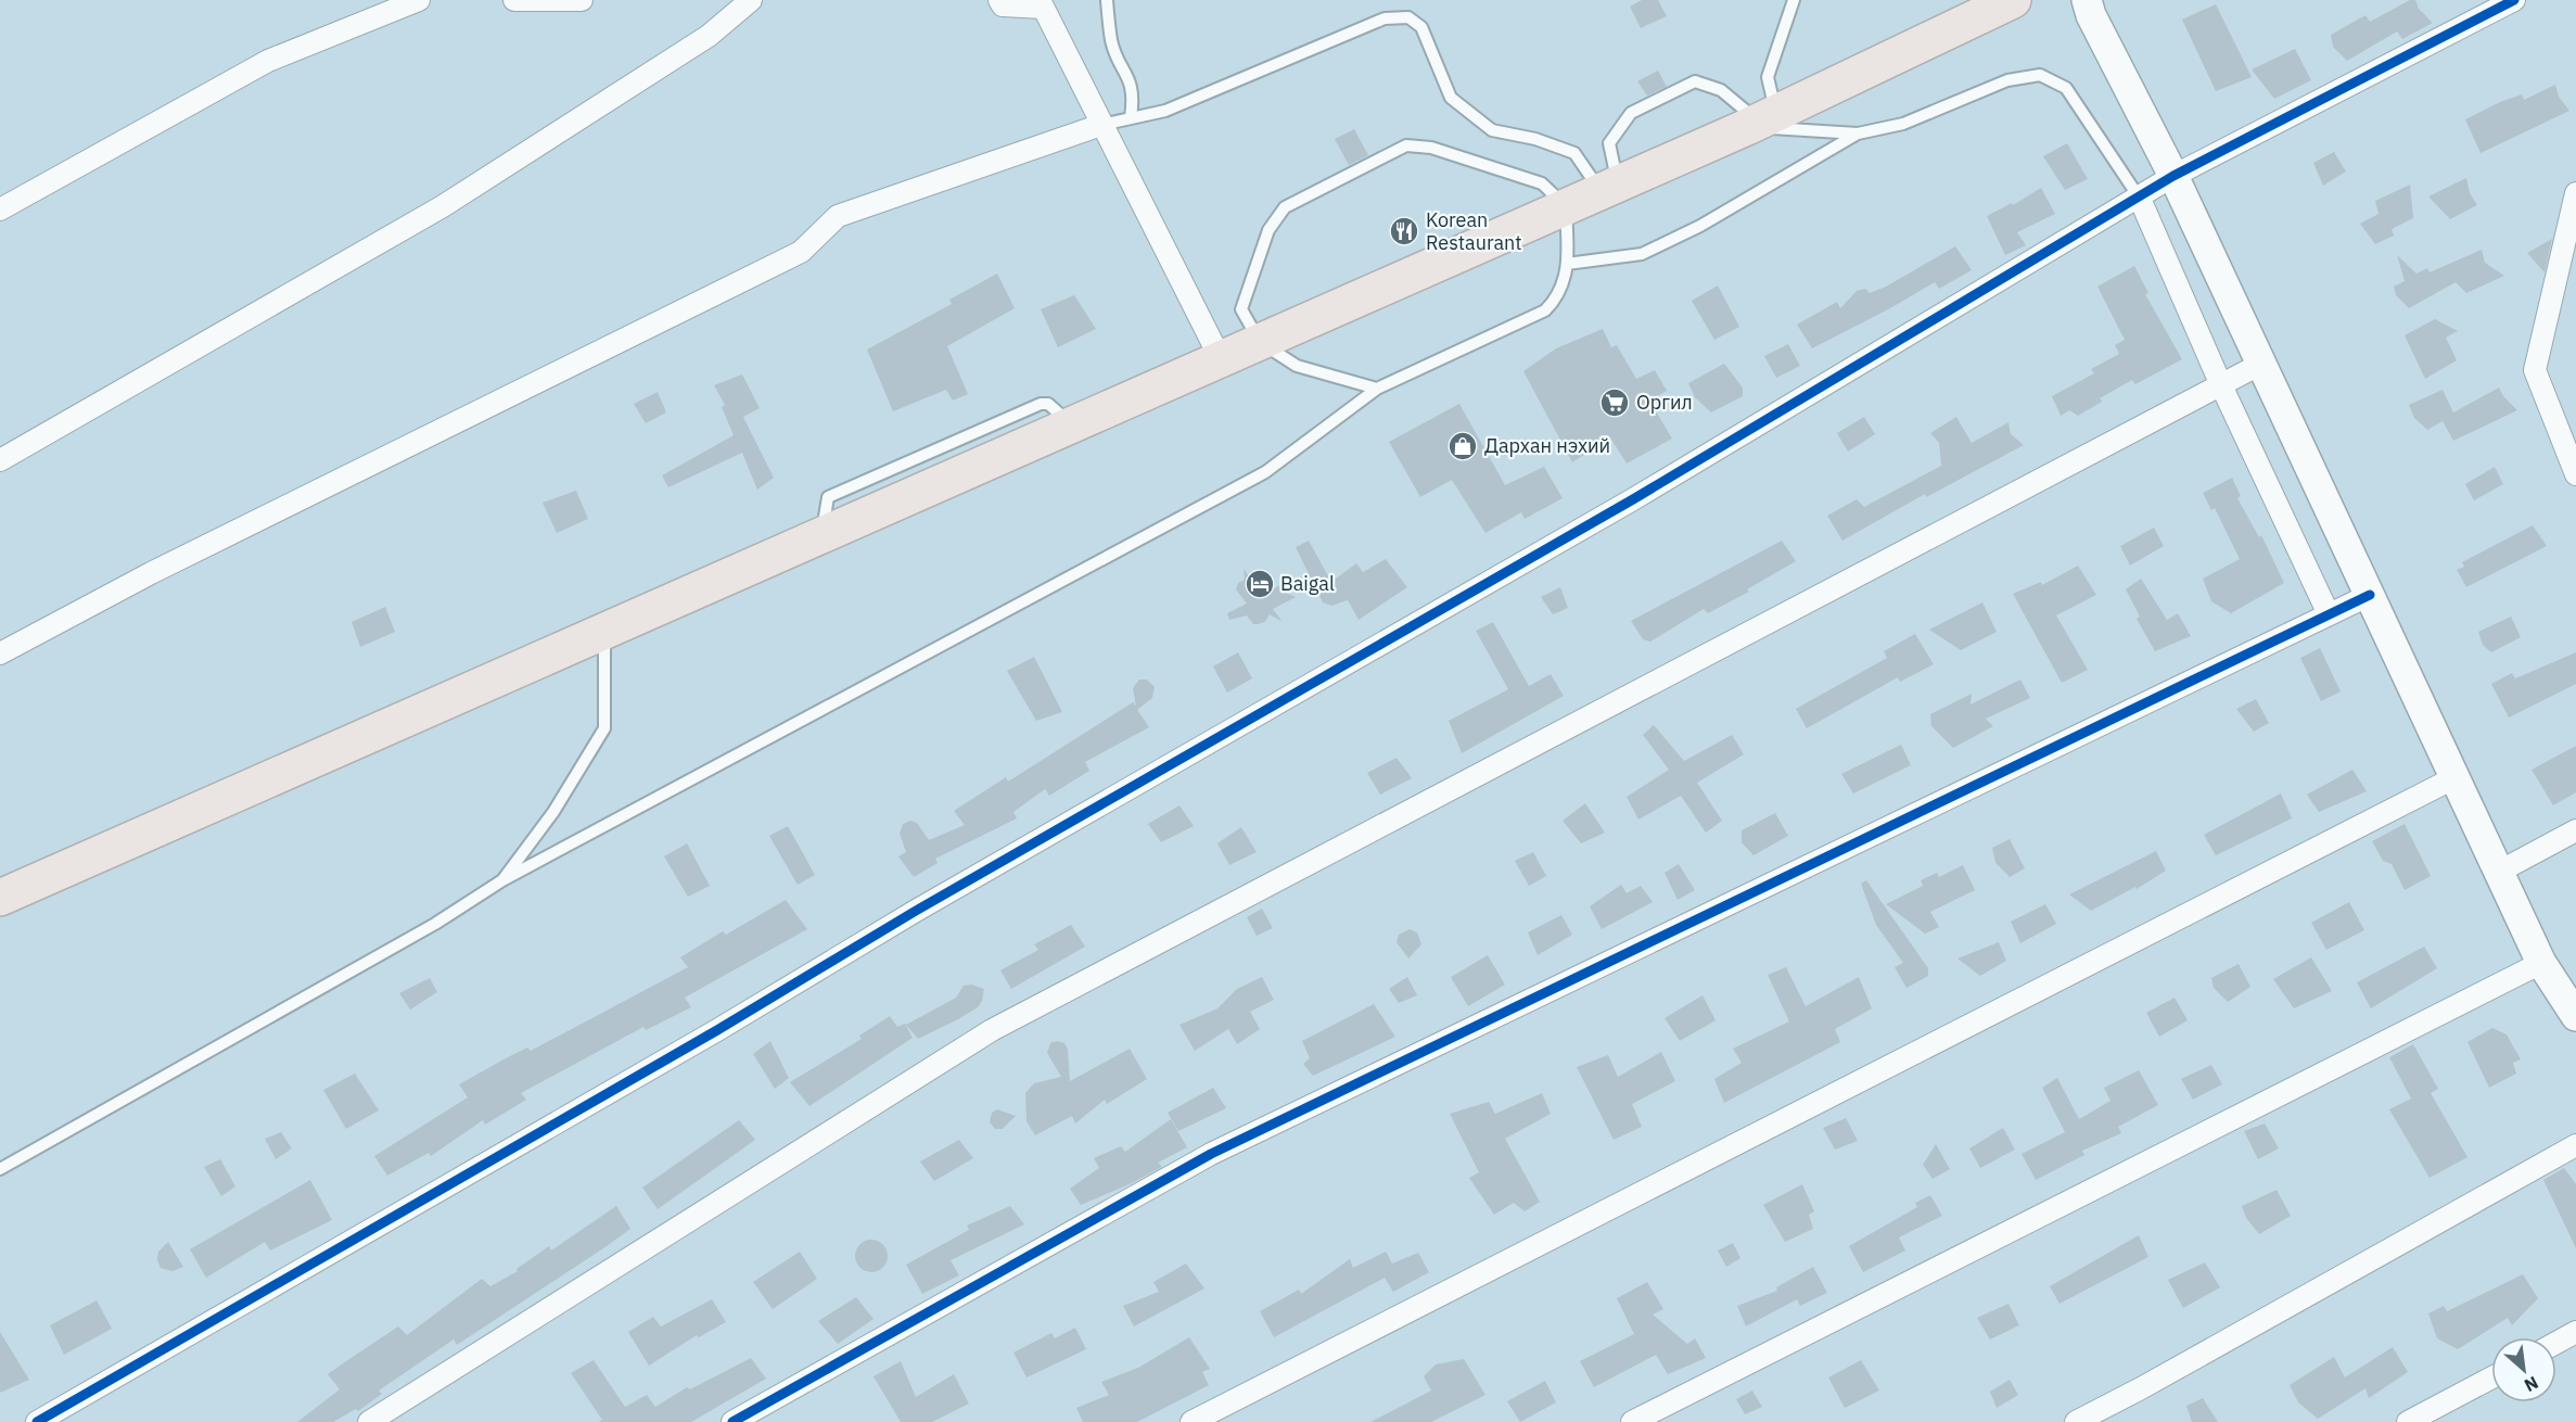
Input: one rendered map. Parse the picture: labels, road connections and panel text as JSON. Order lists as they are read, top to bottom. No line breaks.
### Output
{"places":{"restaurant":["Korean Restaurant"],"supermarket":["Оргил"],"shop":["Дархан нэхий"],"hotel":["Baigal"]},"north":"bottom right"}
